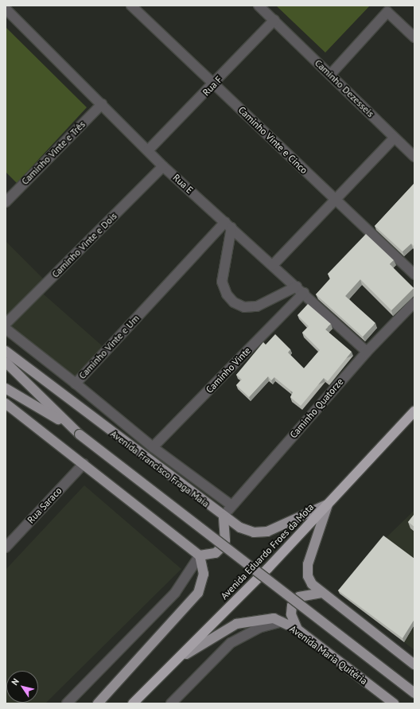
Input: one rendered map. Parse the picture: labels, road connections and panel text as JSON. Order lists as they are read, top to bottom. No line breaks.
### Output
{"streets":{"highway":["Avenida Eduardo Froes da Mota"],"main road":["Avenida Francisco Fraga Maia","Avenida Maria Quitéria"],"street":["Rua F","Caminho Dezesseis","Caminho Vinte e Cinco","Caminho Vinte e Três","Rua E","Caminho Vinte e Dois","Caminho Vinte e Um","Caminho Vinte","Caminho Quatorze","Rua Saraco"]},"crossings":[["Rua F","Caminho Dezesseis"],["Rua F","Caminho Vinte e Cinco"],["Rua F","Rua E"],["Caminho Vinte e Três","Rua E"],["Rua E","Caminho Vinte e Dois"],["Rua E","Caminho Vinte e Um"],["Rua E","Caminho Vinte"],["Rua E","Caminho Quatorze"],["Caminho Vinte e Um","Caminho Vinte"],["Caminho Vinte e Um","Caminho Quatorze"],["Caminho Quatorze","Avenida Francisco Fraga Maia"],["Avenida Francisco Fraga Maia","Avenida Eduardo Froes da Mota"],["Avenida Eduardo Froes da Mota","Avenida Maria Quitéria"]],"north":"top left"}
